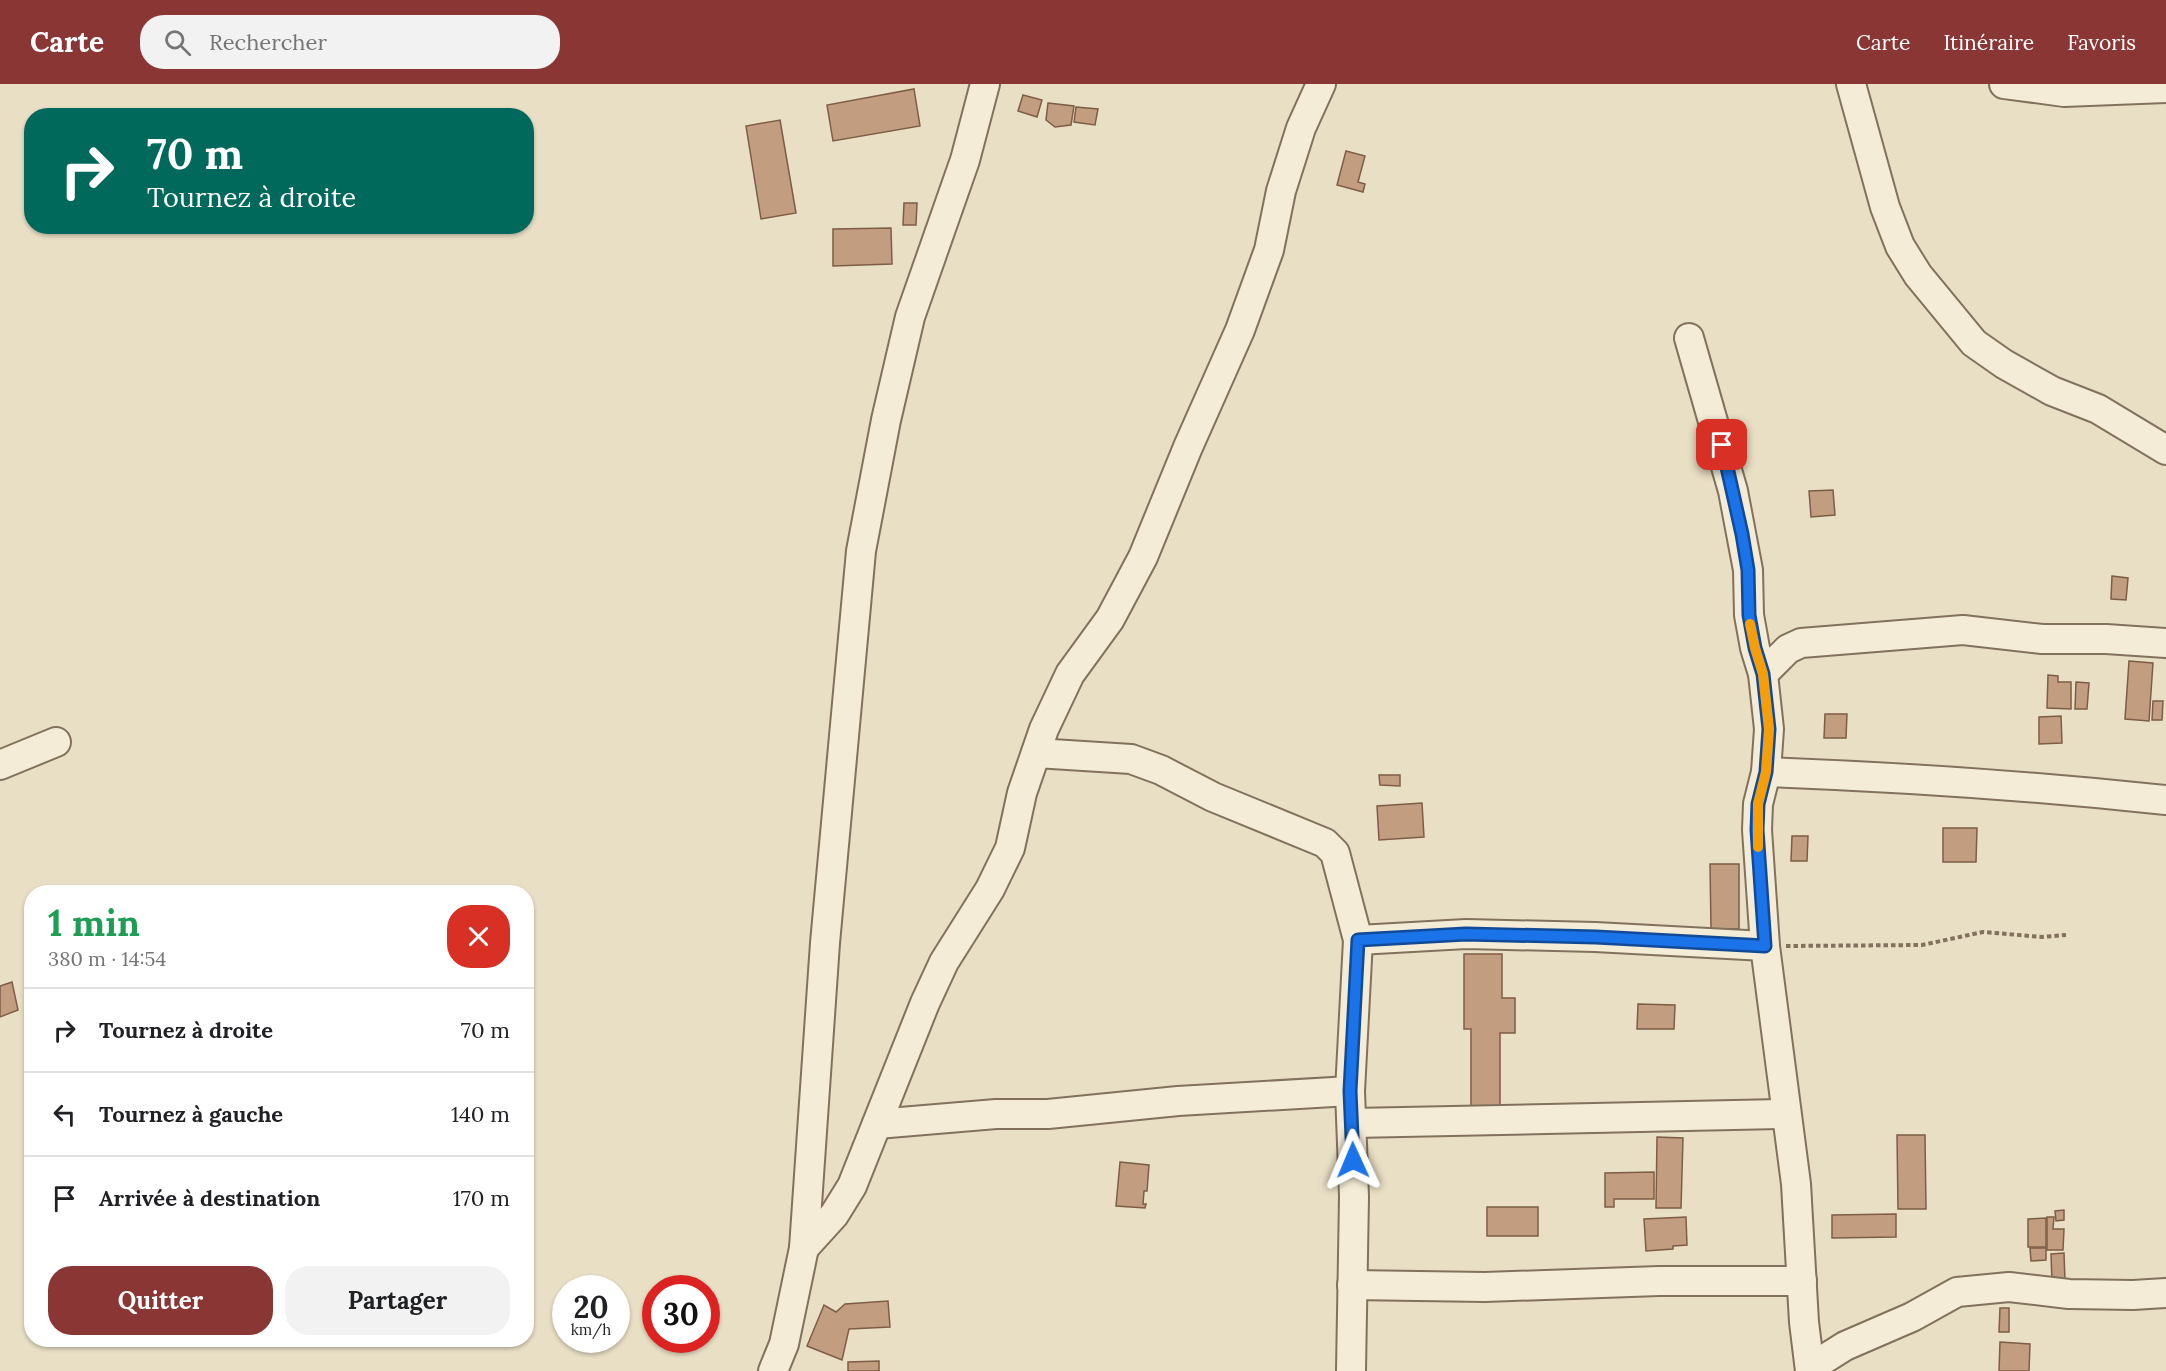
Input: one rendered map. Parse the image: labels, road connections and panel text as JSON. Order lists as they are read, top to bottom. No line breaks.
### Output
{"page":{"header":"Carte","search":"Rechercher","nav":["Carte","Itinéraire","Favoris"],"turn":["70 m","Tournez à droite"],"heading":["1 min","380 m · 14:54"],"list":[{"name":"Tournez à droite","value":"70 m"},{"name":"Tournez à gauche","value":"140 m"},{"name":"Arrivée à destination","value":"170 m"}],"buttons":["Quitter","Partager"],"speed":"20 km/h","limit":"30"}}
